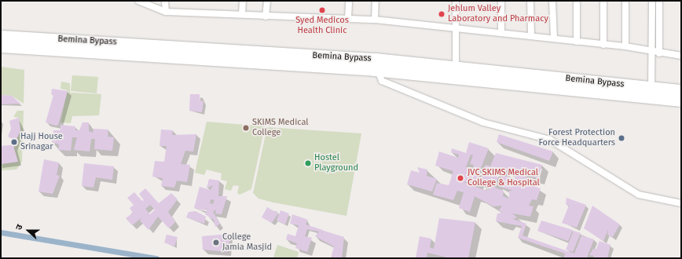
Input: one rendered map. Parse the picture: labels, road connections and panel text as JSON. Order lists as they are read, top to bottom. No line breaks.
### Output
{"streets":{"highway":["Bemina Bypass"]},"places":["Syed Medicos Health Clinic","Jehlum Valley Laboratory and Pharmacy","SKIMS Medical College","Forest Protection Force Headquarters","Hajj House Srinagar","Hostel Playground","JVC SKIMS Medical College & Hospital","College Jamia Masjid"],"north":"left"}
